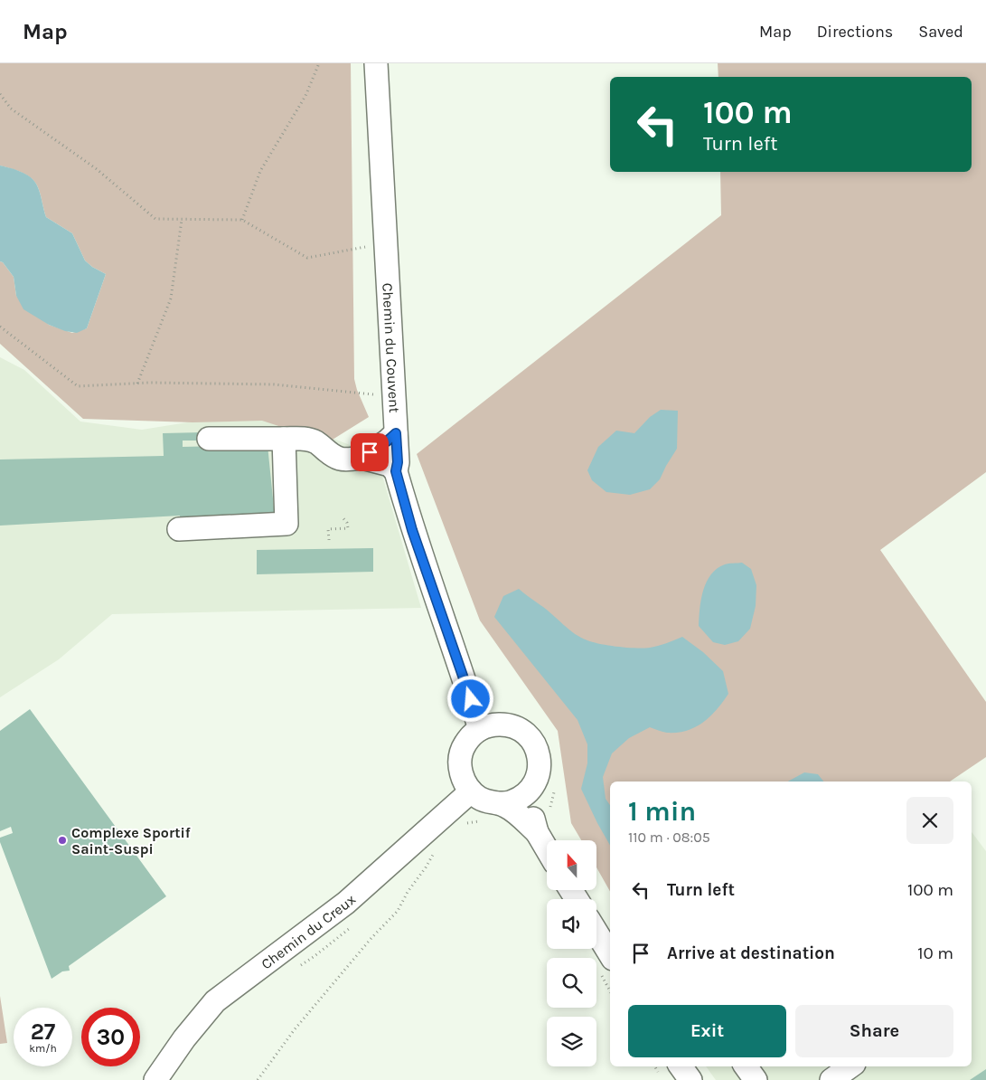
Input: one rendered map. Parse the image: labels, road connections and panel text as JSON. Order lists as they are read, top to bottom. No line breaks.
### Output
{"streets":{"street":["Chemin du Couvent","Chemin du Creux"]},"crossings":[["Chemin du Couvent","Chemin du Creux"]],"places":["Complexe Sportif Saint-Suspi"],"north":"top","page":{"header":"Map","nav":["Map","Directions","Saved"],"turn":["100 m","Turn left"],"heading":["1 min","110 m · 08:05"],"list":[{"name":"Turn left","value":"100 m"},{"name":"Arrive at destination","value":"10 m"}],"buttons":["Exit","Share"],"speed":"27 km/h","limit":"30"}}
